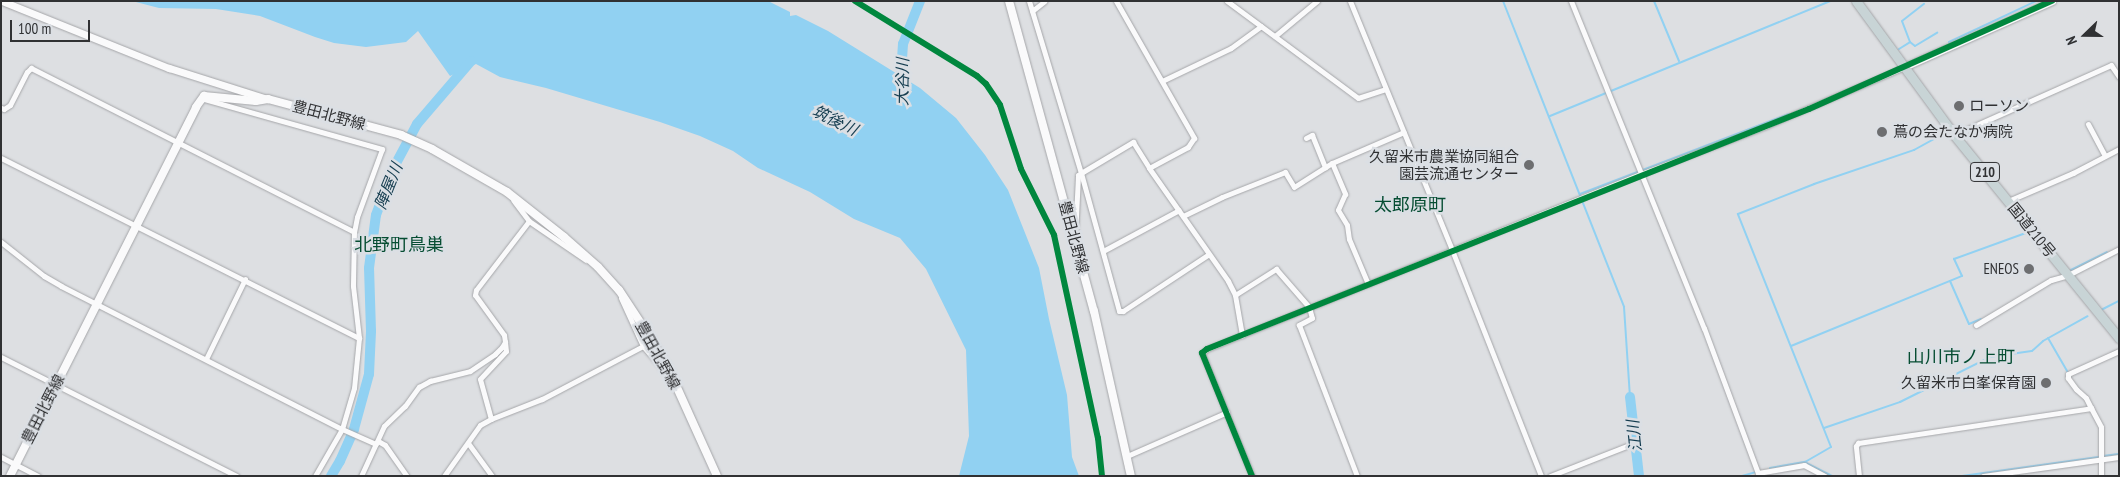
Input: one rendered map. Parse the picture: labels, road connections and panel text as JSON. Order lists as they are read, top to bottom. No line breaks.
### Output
{"streets":{"highway":["210","国道210号"],"main road":["豊田北野線"]},"districts":["太郎原町","北野町鳥巣","山川市ノ上町"],"water":["大谷川","筑後川","陣屋川","江川"],"places":["ローソン","蔦の会たなか病院","久留米市農業協同組合 園芸流通センター","ENEOS","久留米市白峯保育園"],"scale_bar":"100 m","north":"left"}
